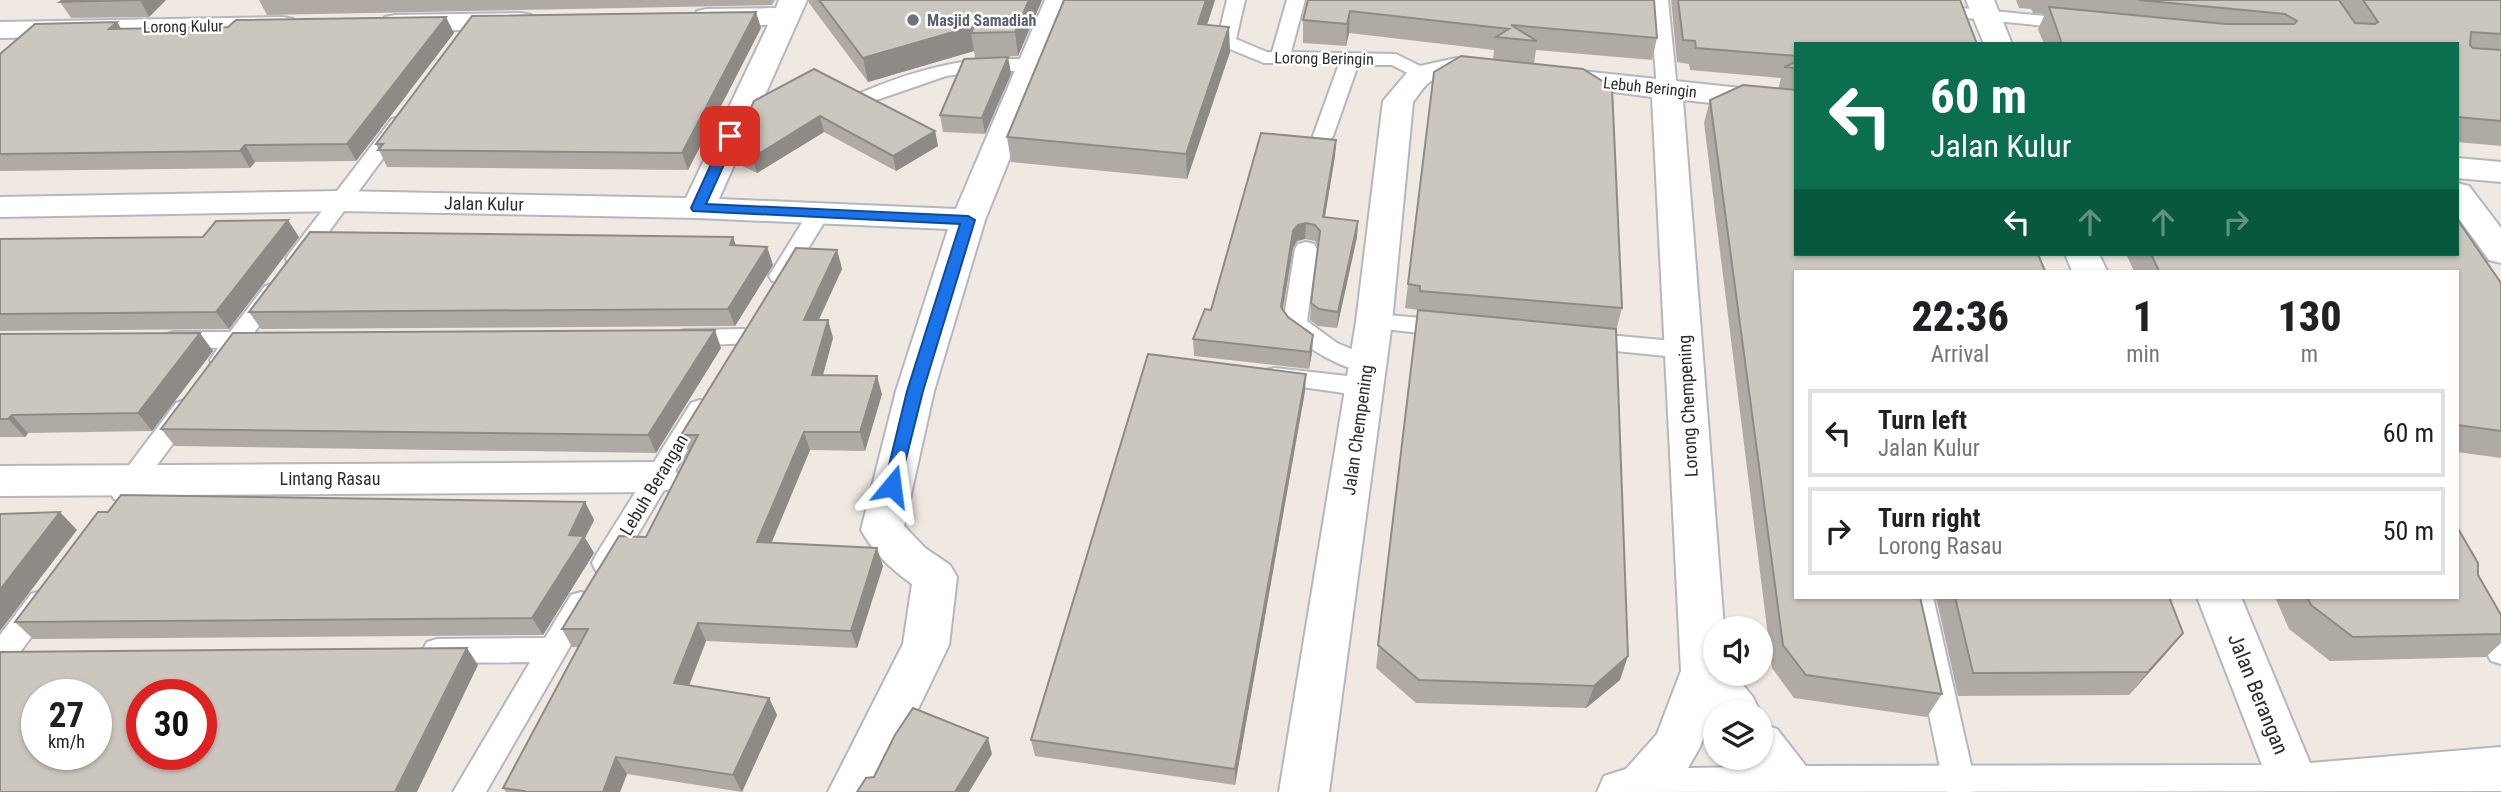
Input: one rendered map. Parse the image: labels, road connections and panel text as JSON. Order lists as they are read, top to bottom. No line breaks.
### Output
{"streets":{"street":["Lorong Kulur","Lebuh Beringin","Jalan Kulur","Lorong Chempening","Jalan Chempening","Lintang Rasau","Jalan Berangan"],"lane":["Lorong Beringin","Lebuh Berangan"]},"crossings":[["Lorong Beringin","Lebuh Beringin"],["Lorong Beringin","Jalan Chempening"],["Lebuh Beringin","Lorong Chempening"],["Lebuh Beringin","Jalan Chempening"],["Lintang Rasau","Lebuh Berangan"]],"places":["Masjid Samadiah"],"page":{"turn":["60 m","Jalan Kulur"],"eta":["22:36","Arrival","1","min","130","m"],"list":[{"name":"Turn left","note":"Jalan Kulur","value":"60 m"},{"name":"Turn right","note":"Lorong Rasau","value":"50 m"}],"speed":"27 km/h","limit":"30"}}
